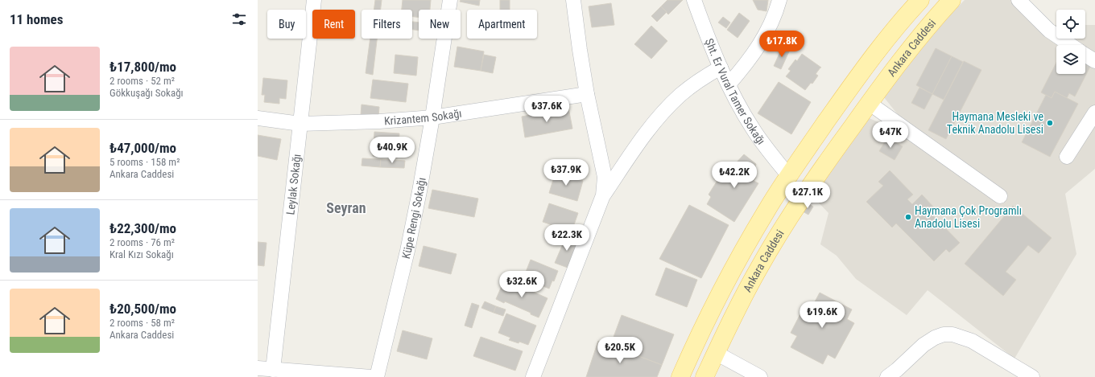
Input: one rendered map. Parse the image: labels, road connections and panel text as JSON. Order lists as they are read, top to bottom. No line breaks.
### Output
{"streets":{"main road":["Ankara Caddesi"],"street":["Şht. Er Vural Tamer Sokağı","Krizantem Sokağı","Leylak Sokağı","Küpe Rengi Sokağı"]},"crossings":[["Ankara Caddesi","Şht. Er Vural Tamer Sokağı"],["Krizantem Sokağı","Leylak Sokağı"],["Krizantem Sokağı","Küpe Rengi Sokağı"]],"districts":["Seyran"],"places":["Haymana Mesleki ve Teknik Anadolu Lisesi","Haymana Çok Programlı Anadolu Lisesi"],"page":{"heading":"11 homes","chip":["Buy","Rent","Filters","New","Apartment"],"price":["₺17.8K","₺37.6K","₺47K","₺40.9K","₺37.9K","₺42.2K","₺27.1K","₺22.3K","₺32.6K","₺19.6K","₺20.5K"],"list":[{"name":"₺17,800/mo","note":"2 rooms · 52 m² · Gökkuşağı Sokağı"},{"name":"₺47,000/mo","note":"5 rooms · 158 m² · Ankara Caddesi"},{"name":"₺22,300/mo","note":"2 rooms · 76 m² · Kral Kızı Sokağı"},{"name":"₺20,500/mo","note":"2 rooms · 58 m² · Ankara Caddesi"}]}}
